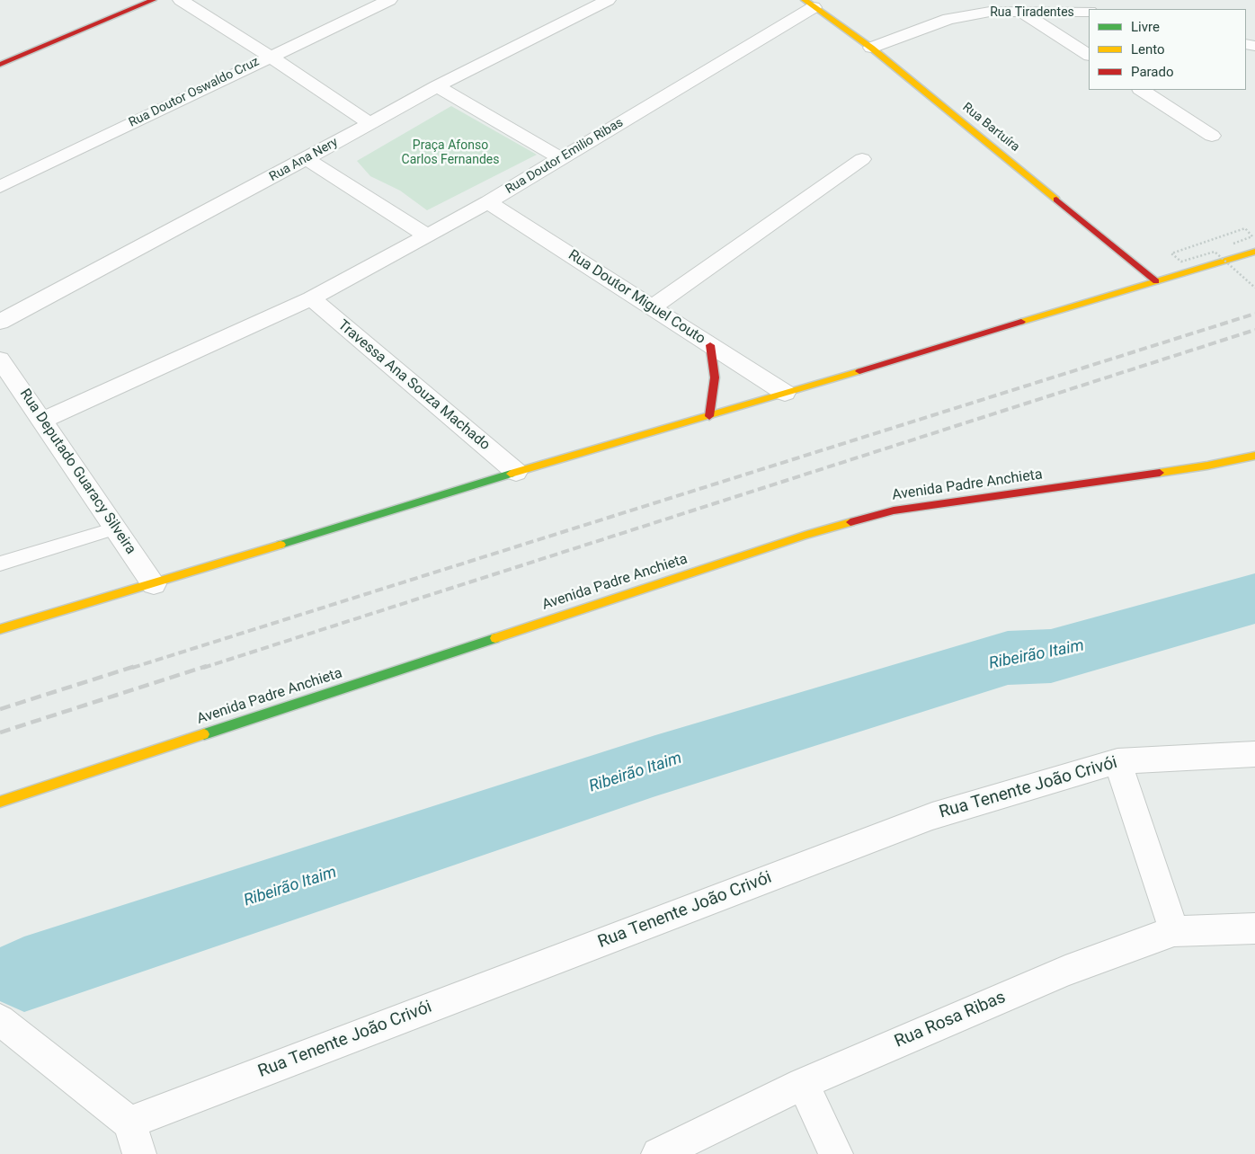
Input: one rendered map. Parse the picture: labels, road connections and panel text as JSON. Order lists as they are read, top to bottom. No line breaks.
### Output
{"streets":{"main road":["Rua Bartuíra","Avenida Padre Anchieta"],"street":["Rua Tiradentes","Rua Doutor Oswaldo Cruz","Rua Doutor Emilio Ribas","Rua Ana Nery","Rua Doutor Miguel Couto","Travessa Ana Souza Machado","Rua Deputado Guaracy Silveira","Rua Tenente João Crivói","Rua Rosa Ribas"]},"crossings":[["Rua Tiradentes","Rua Bartuíra"],["Rua Bartuíra","Rua Doutor Emilio Ribas"],["Rua Doutor Emilio Ribas","Rua Doutor Miguel Couto"],["Rua Doutor Emilio Ribas","Travessa Ana Souza Machado"],["Rua Doutor Emilio Ribas","Rua Deputado Guaracy Silveira"]],"water":["Ribeirão Itaim"],"parks":["Praça Afonso Carlos Fernandes"],"legend":["Livre","Lento","Parado"]}
